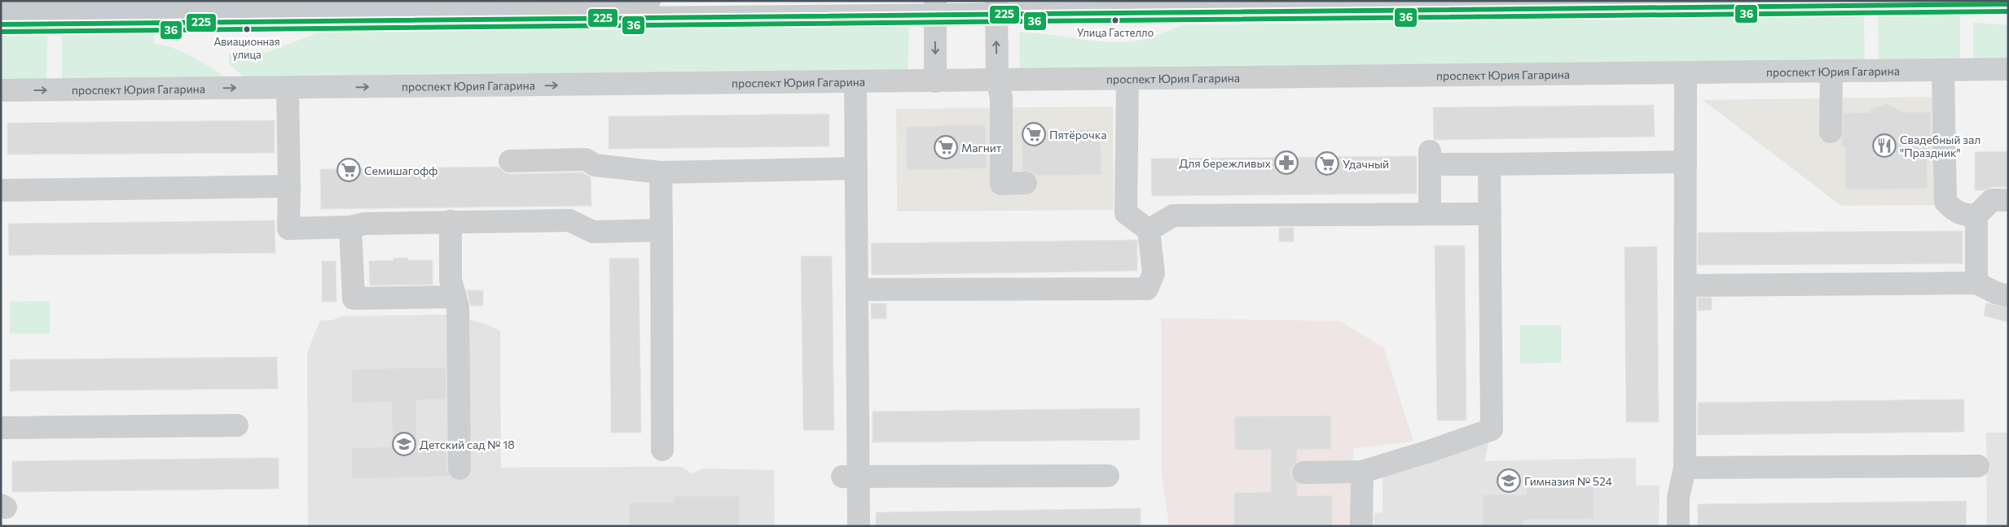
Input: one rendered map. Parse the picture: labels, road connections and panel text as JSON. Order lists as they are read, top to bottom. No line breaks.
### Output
{"streets":{"street":["проспект Юрия Гагарина"]},"places":{"other":["Улица Гастелло","Авиационная улица"],"supermarket":["Пятёрочка","Магнит","Удачный","Семишагофф"],"restaurant":["Свадебный зал \"Праздник\""],"pharmacy":["Для бережливых"],"school or university":["Детский сад № 18","Гимназия № 524"]},"lines":["transit line 225","transit line 36"]}
